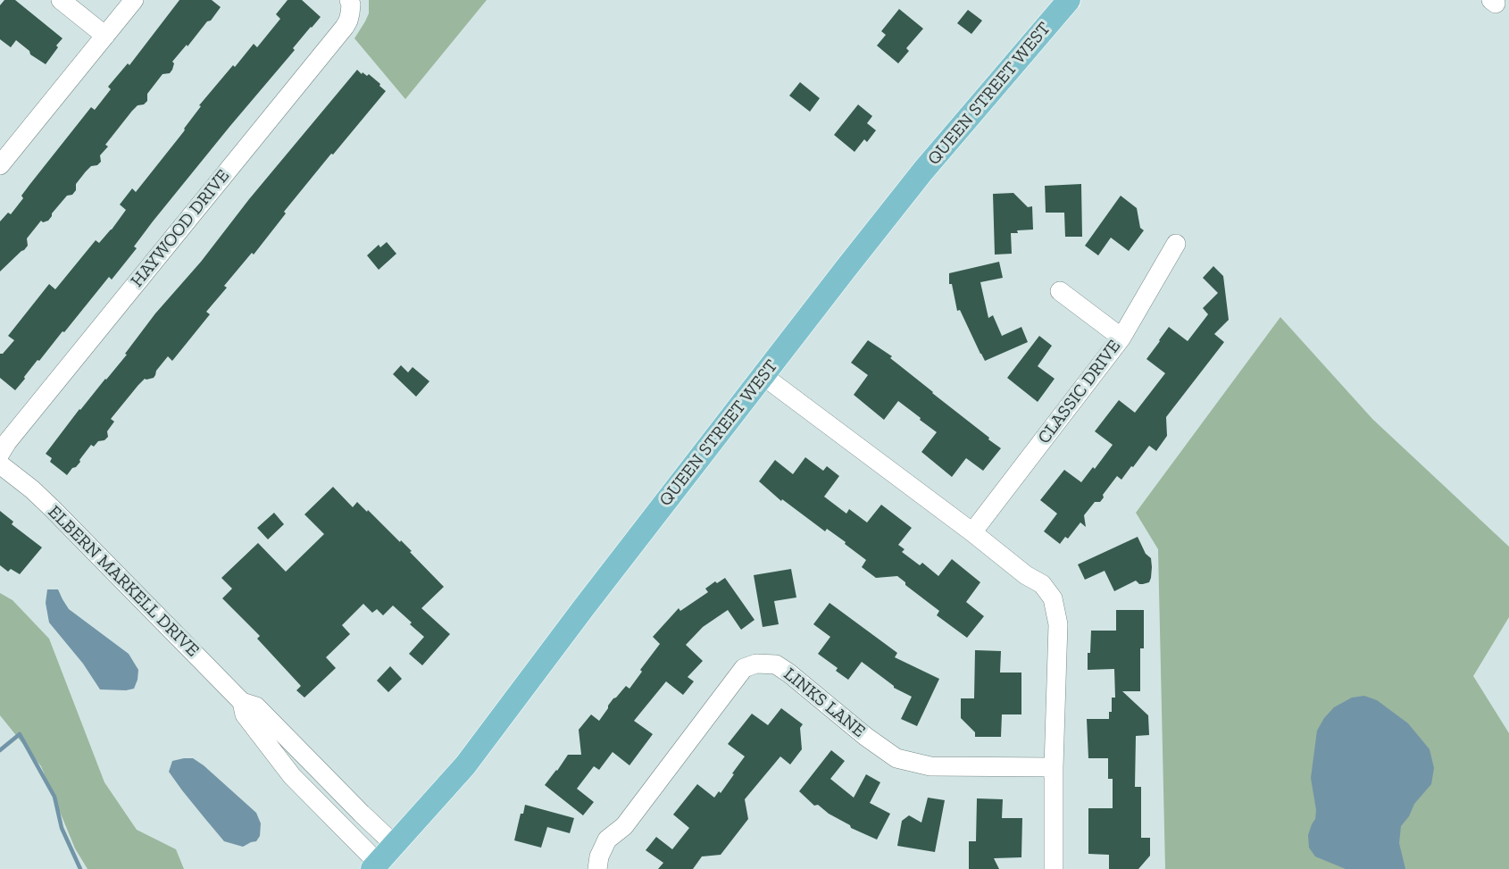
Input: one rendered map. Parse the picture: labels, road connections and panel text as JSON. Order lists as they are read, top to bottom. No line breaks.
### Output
{"streets":{"main road":["QUEEN STREET WEST"],"street":["HAYWOOD DRIVE","CLASSIC DRIVE","ELBERN MARKELL DRIVE","LINKS LANE"]},"crossings":[["QUEEN STREET WEST","ELBERN MARKELL DRIVE"]]}
